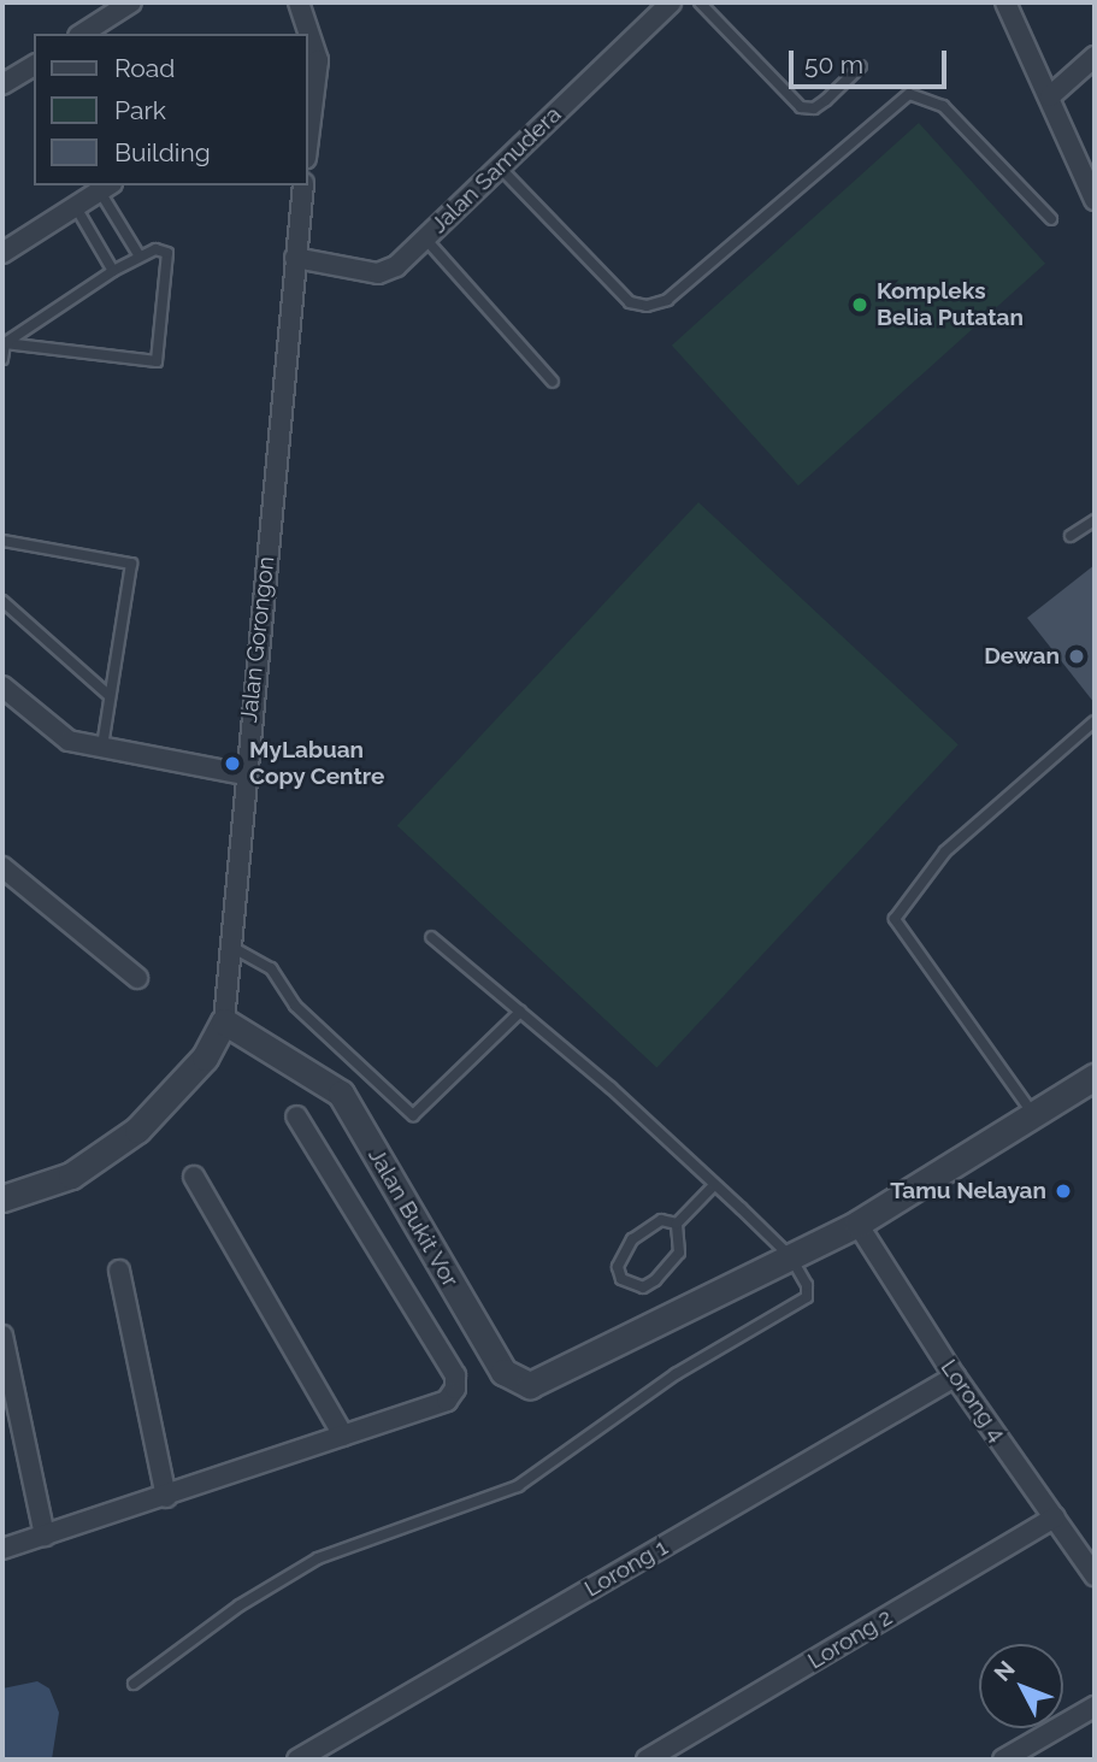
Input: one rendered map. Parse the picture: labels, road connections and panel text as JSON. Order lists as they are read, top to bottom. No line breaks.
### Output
{"streets":{"street":["Jalan Samudera","Jalan Gorongon","Jalan Bukit Vor","Lorong 4","Lorong 1","Lorong 2"]},"crossings":[["Jalan Samudera","Jalan Gorongon"],["Jalan Gorongon","Jalan Bukit Vor"],["Jalan Bukit Vor","Lorong 4"],["Lorong 4","Lorong 1"],["Lorong 4","Lorong 2"]],"places":["Kompleks Belia Putatan","Dewan","MyLabuan Copy Centre","Tamu Nelayan"],"legend":["Road","Park","Building"],"scale_bar":"50 m","north":"top left"}
